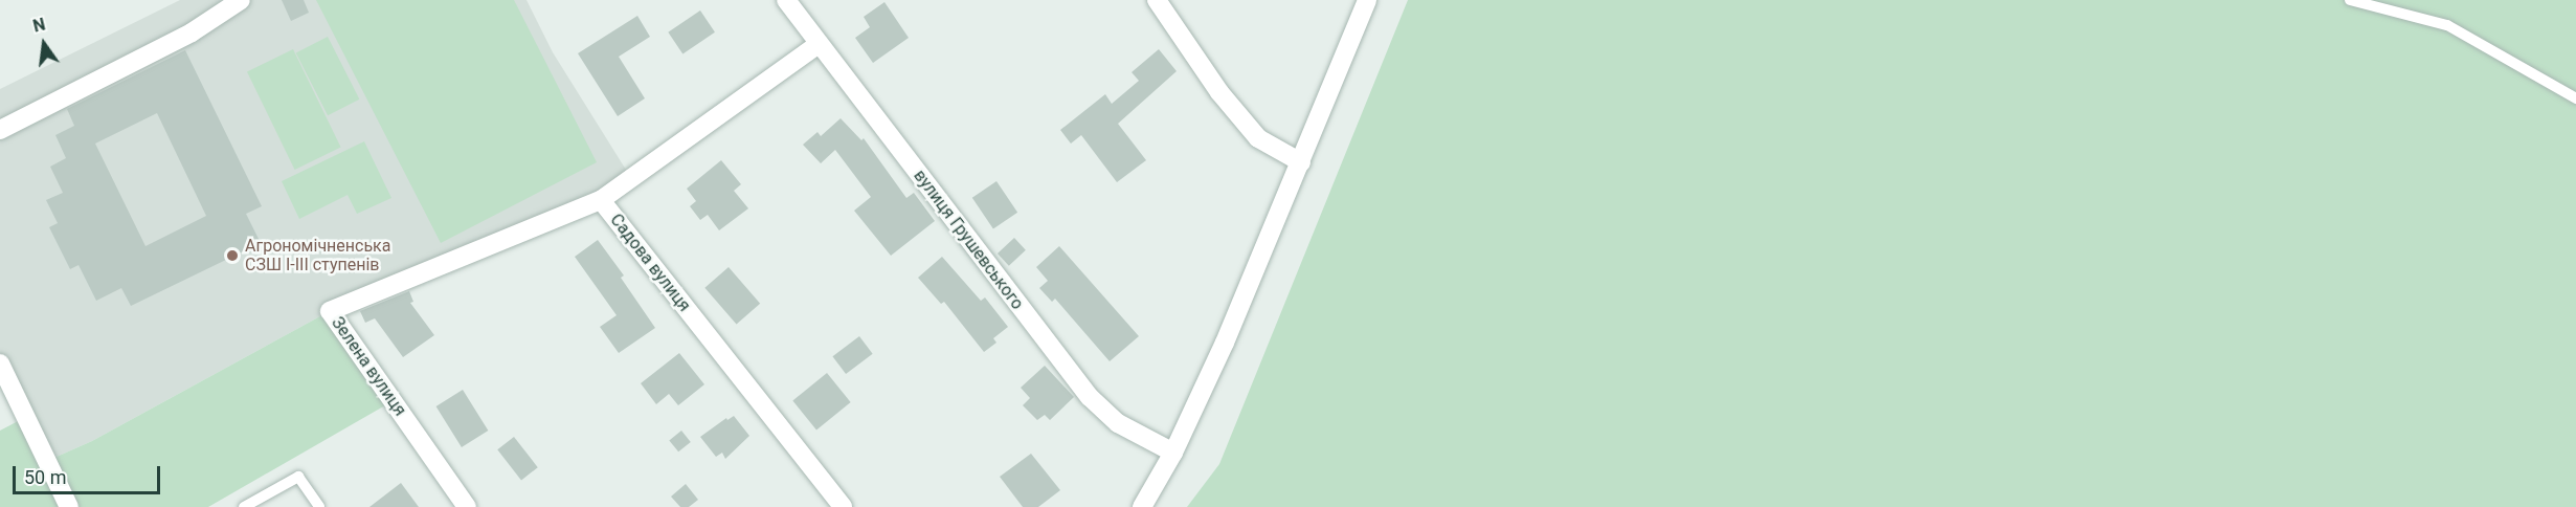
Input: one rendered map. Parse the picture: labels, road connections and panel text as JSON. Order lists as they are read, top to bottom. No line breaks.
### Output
{"streets":{"street":["вулиця Грушевського","Садова вулиця","Зелена вулиця"]},"crossings":[["вулиця Грушевського","Садова вулиця"],["Садова вулиця","Зелена вулиця"]],"places":["Агрономічненська СЗШ І-ІІІ ступенів"],"scale_bar":"50 m","north":"top"}
